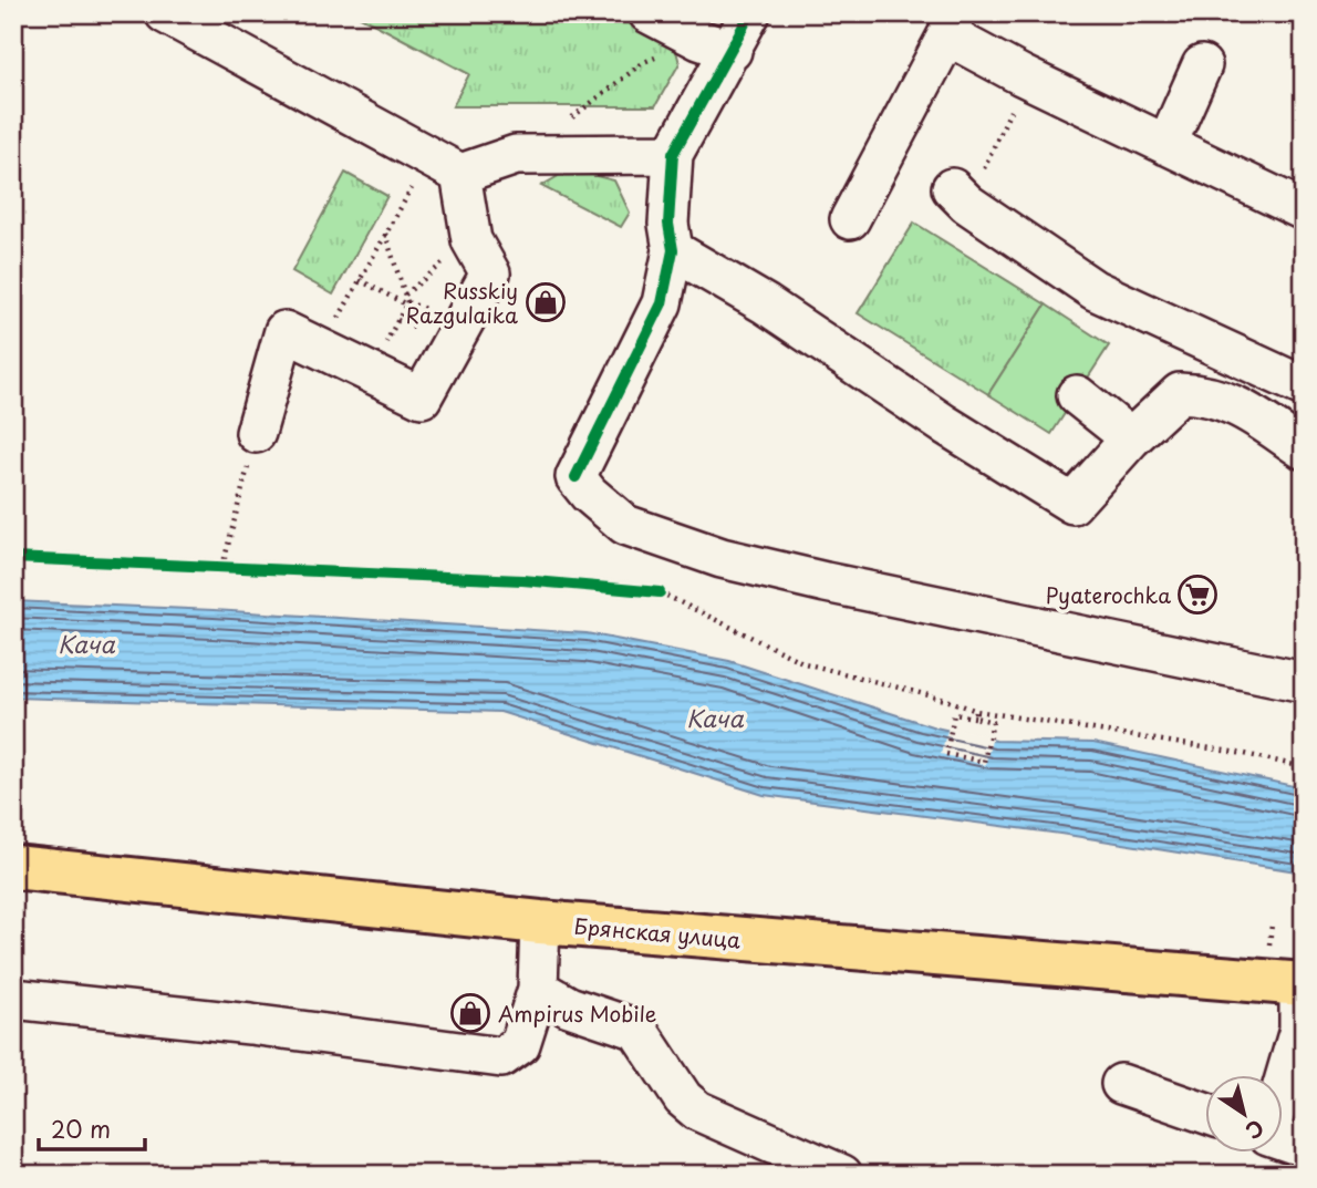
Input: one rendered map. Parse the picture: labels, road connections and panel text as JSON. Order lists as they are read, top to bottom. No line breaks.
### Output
{"streets":{"highway":["Брянская улица"]},"water":["Кача"],"places":{"shop":["Russkiy Razgulaika","Ampirus Mobile"],"supermarket":["Pyaterochka"]},"scale_bar":"20 m","north":"bottom right"}
